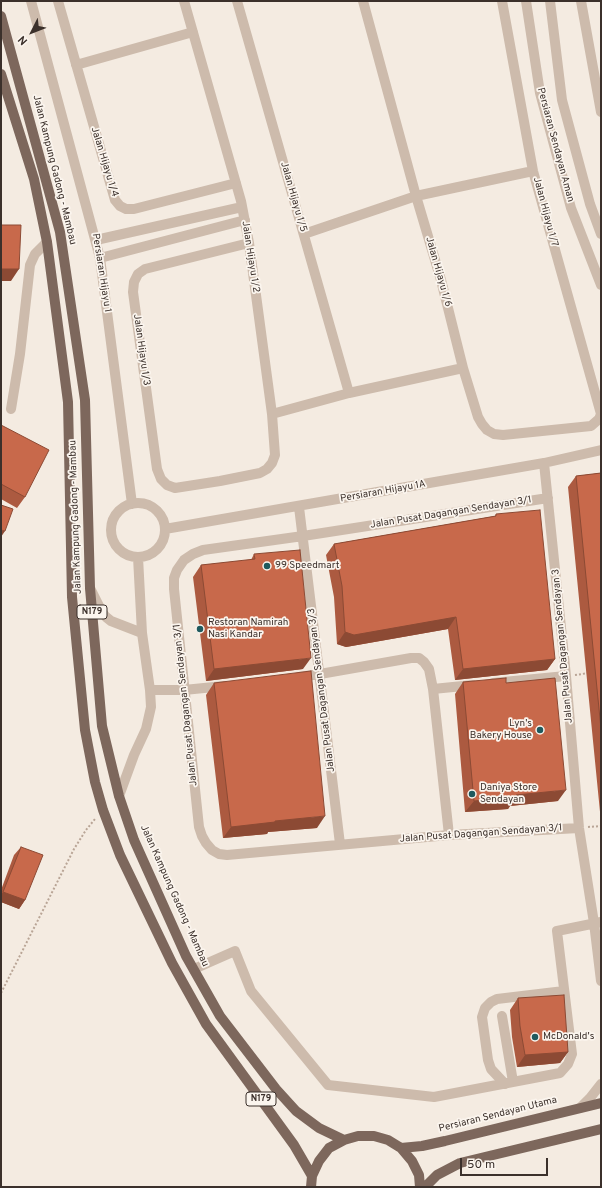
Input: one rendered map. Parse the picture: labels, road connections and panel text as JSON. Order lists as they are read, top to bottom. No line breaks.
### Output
{"streets":{"main road":["Jalan Kampung Gadong - Mambau","N179","Persiaran Sendayan Utama"],"street":["Persiaran Sendayan Aman","Jalan Hijayu 1/4","Jalan Hijayu 1/5","Jalan Hijayu 1/7","Jalan Hijayu 1/2","Jalan Hijayu 1/6","Persiaran Hijayu 1","Jalan Hijayu 1/3","Persiaran Hijayu 1A","Jalan Pusat Dagangan Sendayan 3/1","Jalan Pusat Dagangan Sendayan 3","Jalan Pusat Dagangan Sendayan 3/3"]},"crossings":[["Jalan Hijayu 1/4","Jalan Hijayu 1/2"],["Jalan Hijayu 1/7","Jalan Hijayu 1/6"],["Jalan Hijayu 1/2","Jalan Hijayu 1/3"],["Persiaran Hijayu 1","Persiaran Hijayu 1A"],["Persiaran Hijayu 1A","Jalan Pusat Dagangan Sendayan 3"],["Persiaran Hijayu 1A","Jalan Pusat Dagangan Sendayan 3/3"],["Jalan Pusat Dagangan Sendayan 3/1","Jalan Pusat Dagangan Sendayan 3"],["Jalan Pusat Dagangan Sendayan 3/1","Jalan Pusat Dagangan Sendayan 3/3"]],"places":["99 Speedmart","Restoran Namirah Nasi Kandar","Lyn's Bakery House","Daniya Store Sendayan","McDonald's"],"scale_bar":"50 m","north":"bottom left"}
